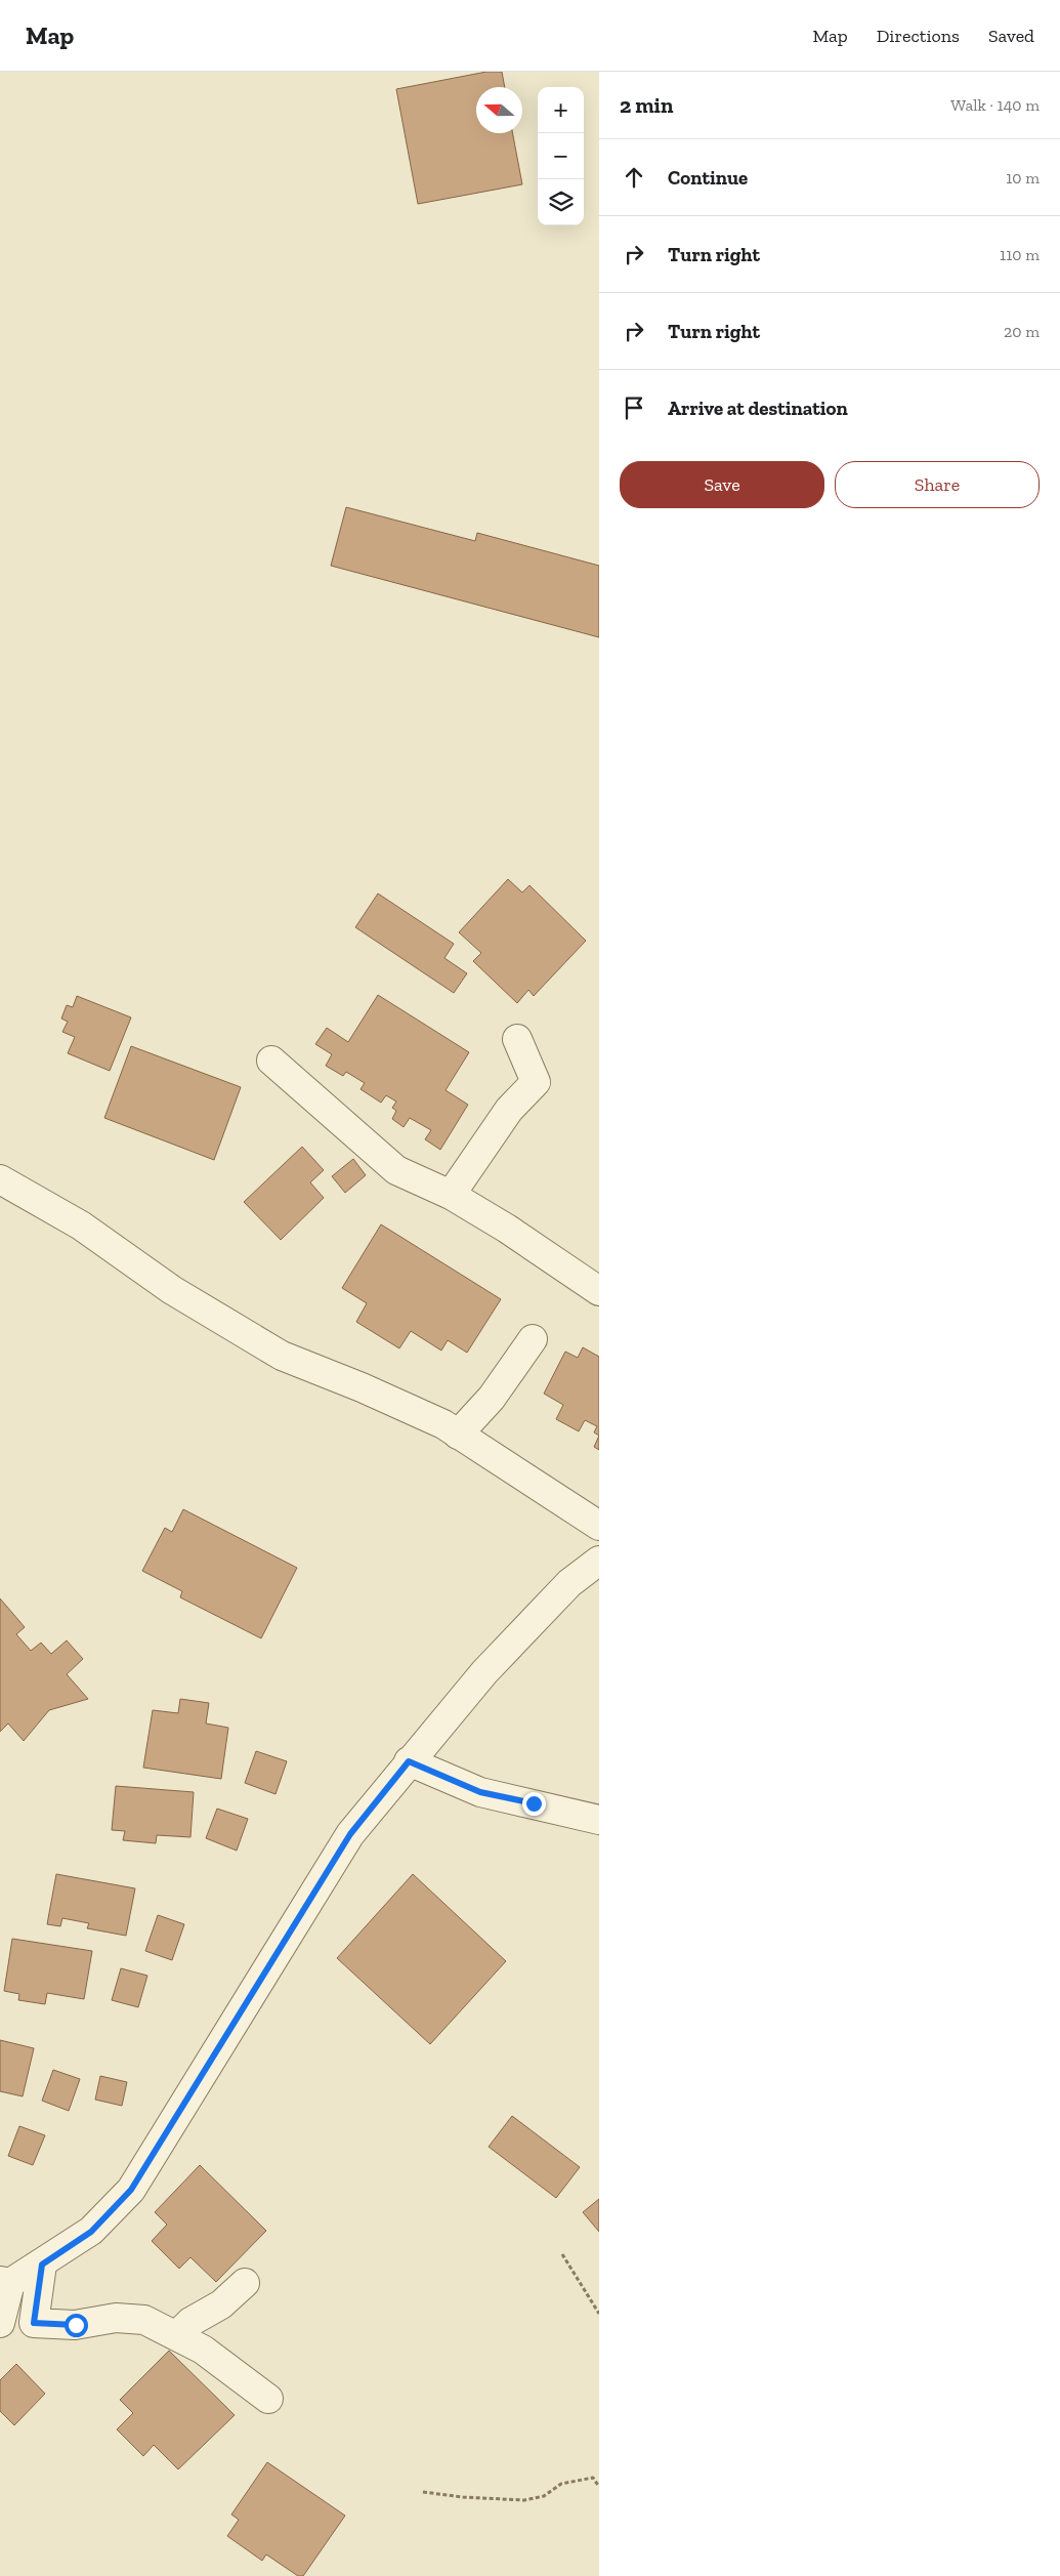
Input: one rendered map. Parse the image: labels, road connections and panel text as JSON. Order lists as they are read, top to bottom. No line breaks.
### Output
{"north":"left","page":{"header":"Map","nav":["Map","Directions","Saved"],"heading":["2 min","Walk · 140 m"],"map_buttons":["+","−"],"list":[["Continue","10 m"],["Turn right","110 m"],["Turn right","20 m"],"Arrive at destination"],"buttons":["Save","Share"]}}
